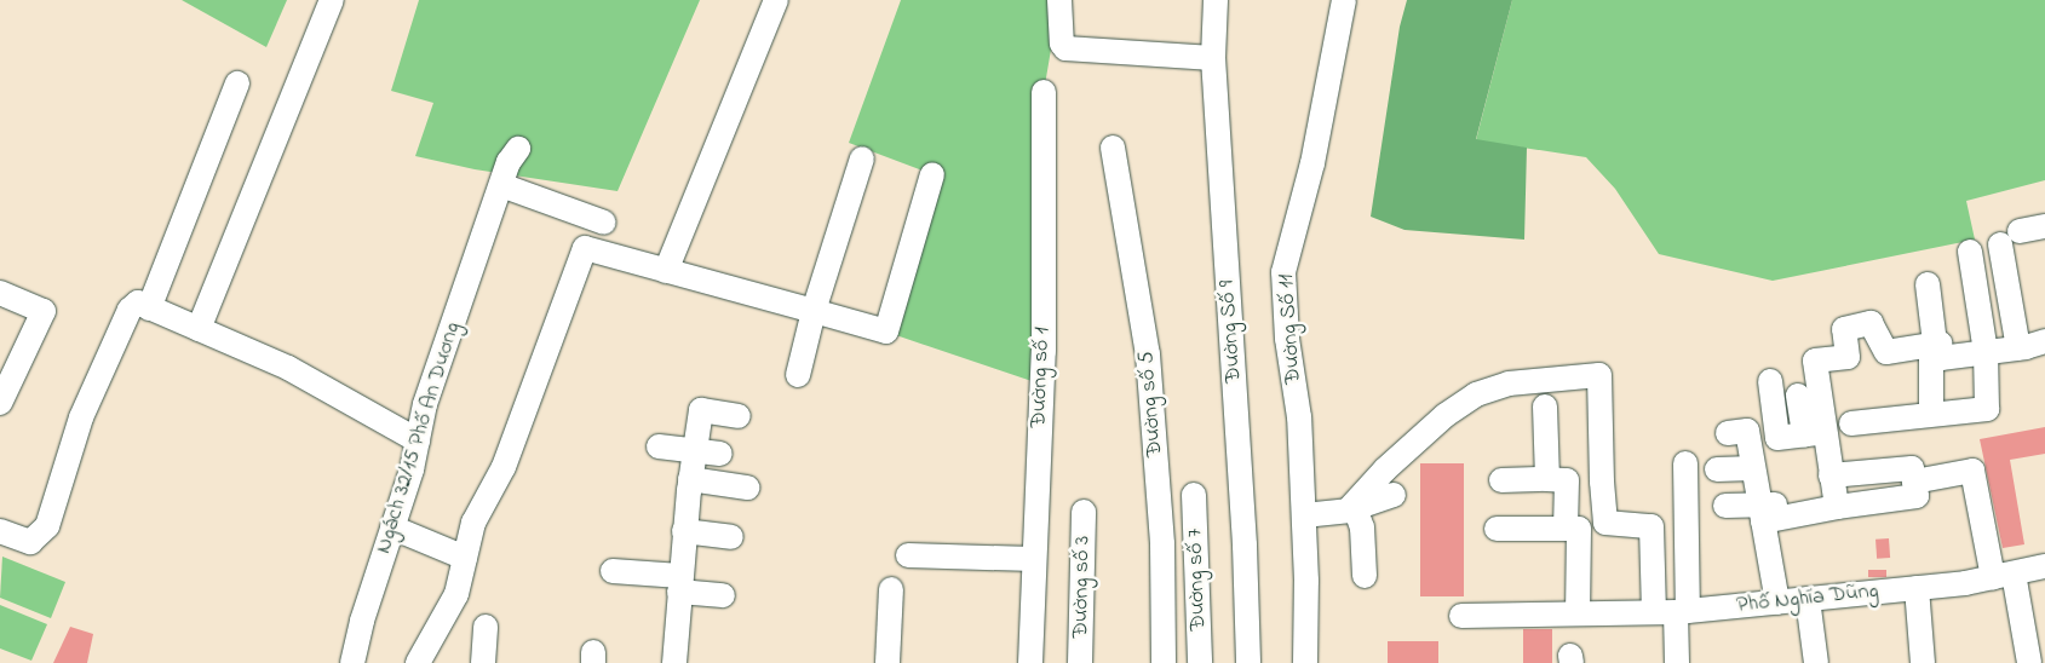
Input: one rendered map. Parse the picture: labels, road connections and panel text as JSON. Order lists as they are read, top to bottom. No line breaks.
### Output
{"streets":{"street":["Đường Số 11","Đường Số 9","Đường số 1","Đường số 5","Ngách 32/15 Phố An Dương","Đường số 7","Đường số 3","Phố Nghĩa Dũng"]}}
